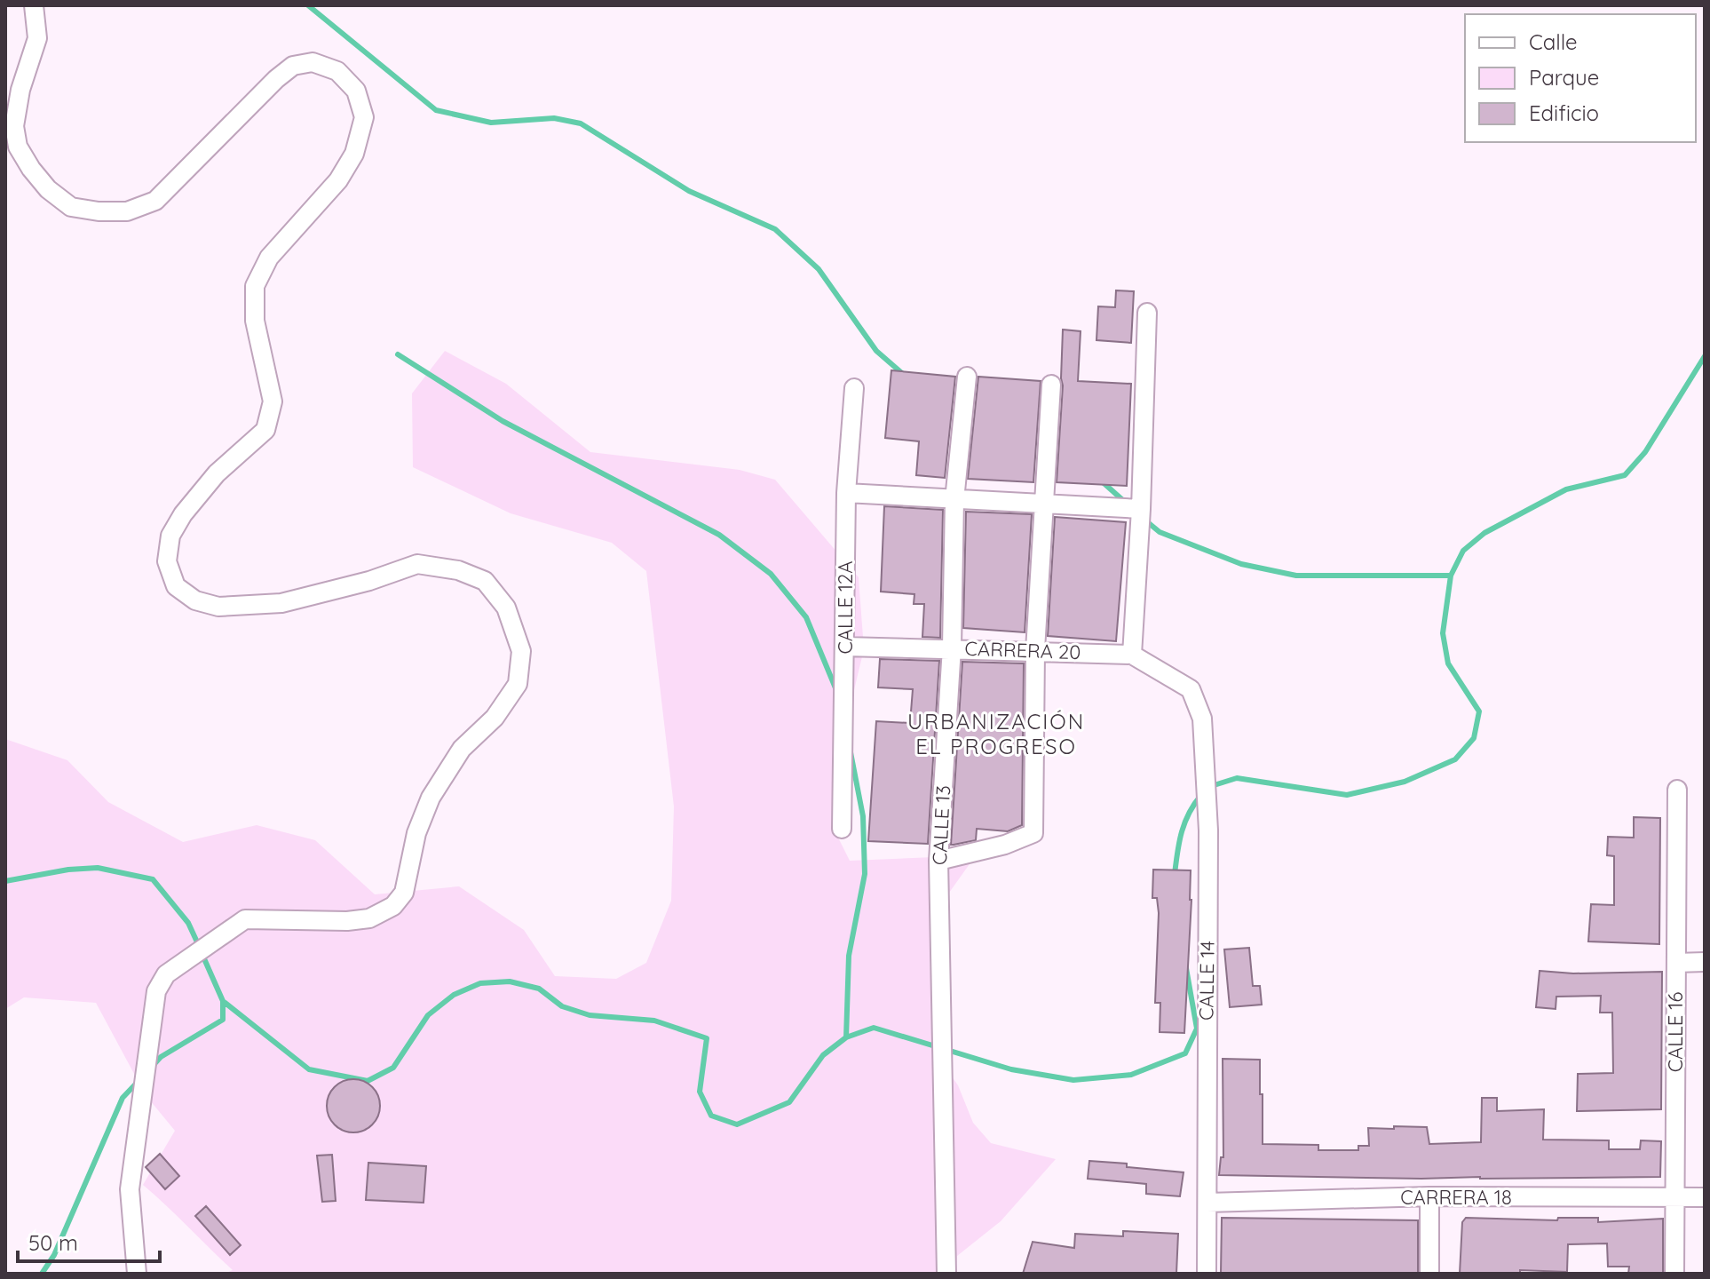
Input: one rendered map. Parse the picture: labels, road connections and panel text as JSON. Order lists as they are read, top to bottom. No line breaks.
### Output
{"streets":{"street":["CALLE 12A","CARRERA 20","CALLE 13","CALLE 14","CALLE 16","CARRERA 18"]},"crossings":[["CALLE 12A","CARRERA 20"],["CARRERA 20","CALLE 13"],["CARRERA 20","CALLE 14"],["CALLE 14","CARRERA 18"],["CALLE 16","CARRERA 18"]],"districts":["URBANIZACIÓN EL PROGRESO"],"legend":["Calle","Parque","Edificio"],"scale_bar":"50 m"}
